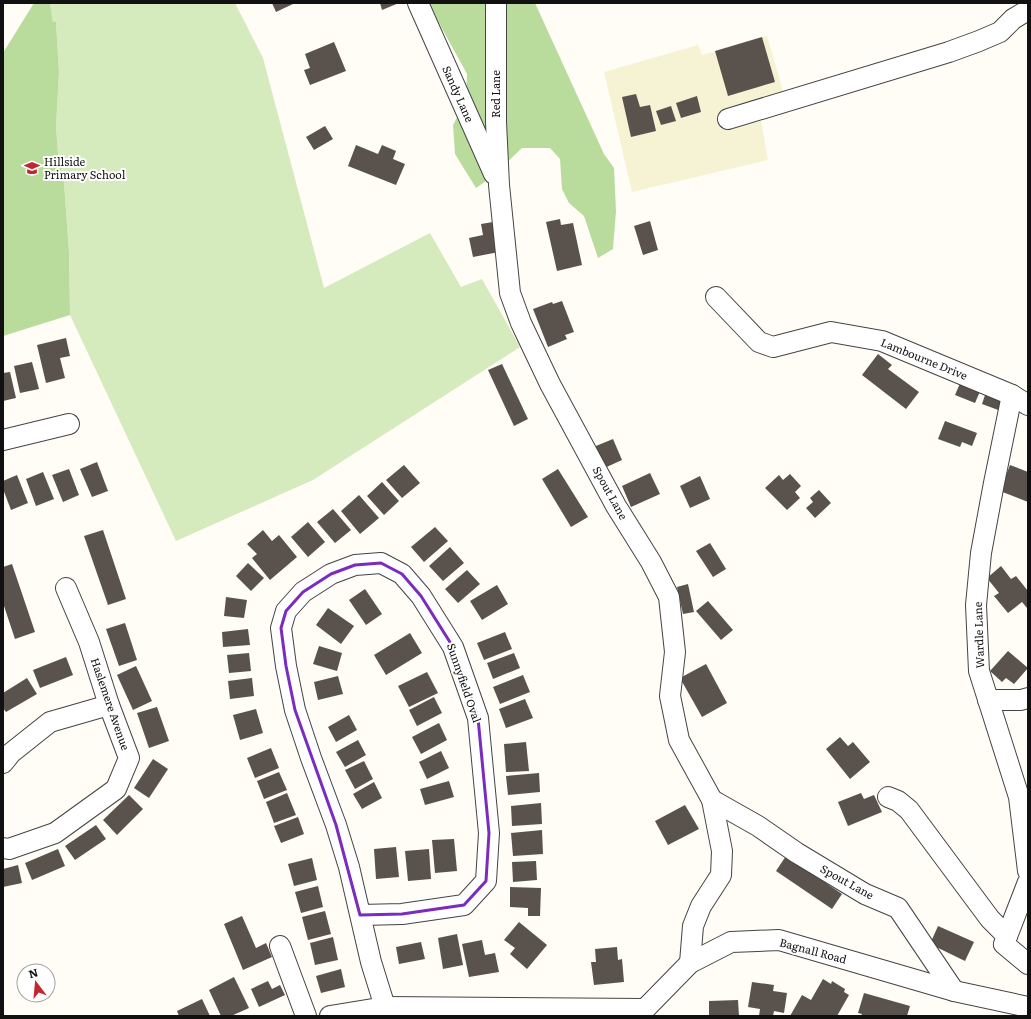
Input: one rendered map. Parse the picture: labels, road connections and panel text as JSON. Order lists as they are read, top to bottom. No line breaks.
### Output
{"streets":{"street":["Sandy Lane","Red Lane","Lambourne Drive","Spout Lane","Wardle Lane","Sunnyfield Oval","Haslemere Avenue","Bagnall Road"]},"crossings":[["Sandy Lane","Red Lane"],["Sandy Lane","Spout Lane"],["Red Lane","Spout Lane"],["Lambourne Drive","Wardle Lane"],["Spout Lane","Bagnall Road"],["Sunnyfield Oval","Bagnall Road"]],"places":{"school or university":["Hillside Primary School"]},"north":"top"}
